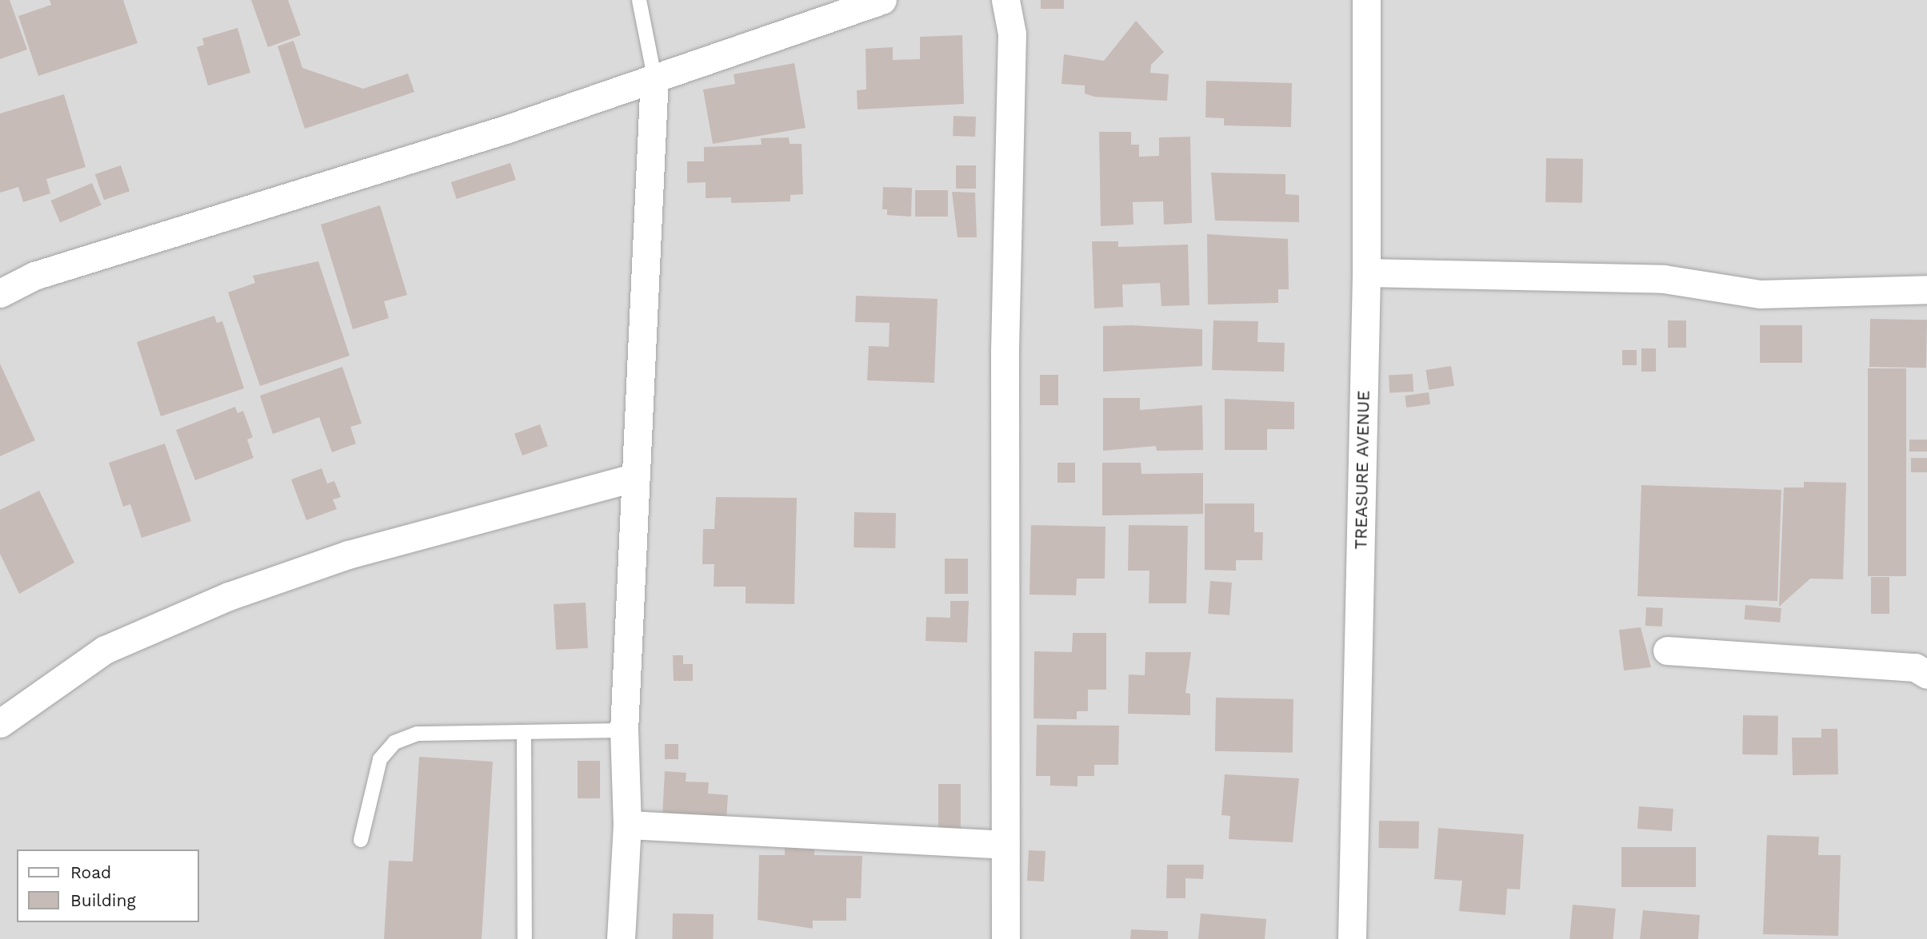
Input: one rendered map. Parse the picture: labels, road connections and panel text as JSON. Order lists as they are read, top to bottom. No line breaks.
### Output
{"streets":{"street":["TREASURE AVENUE"]},"legend":["Road","Building"]}
